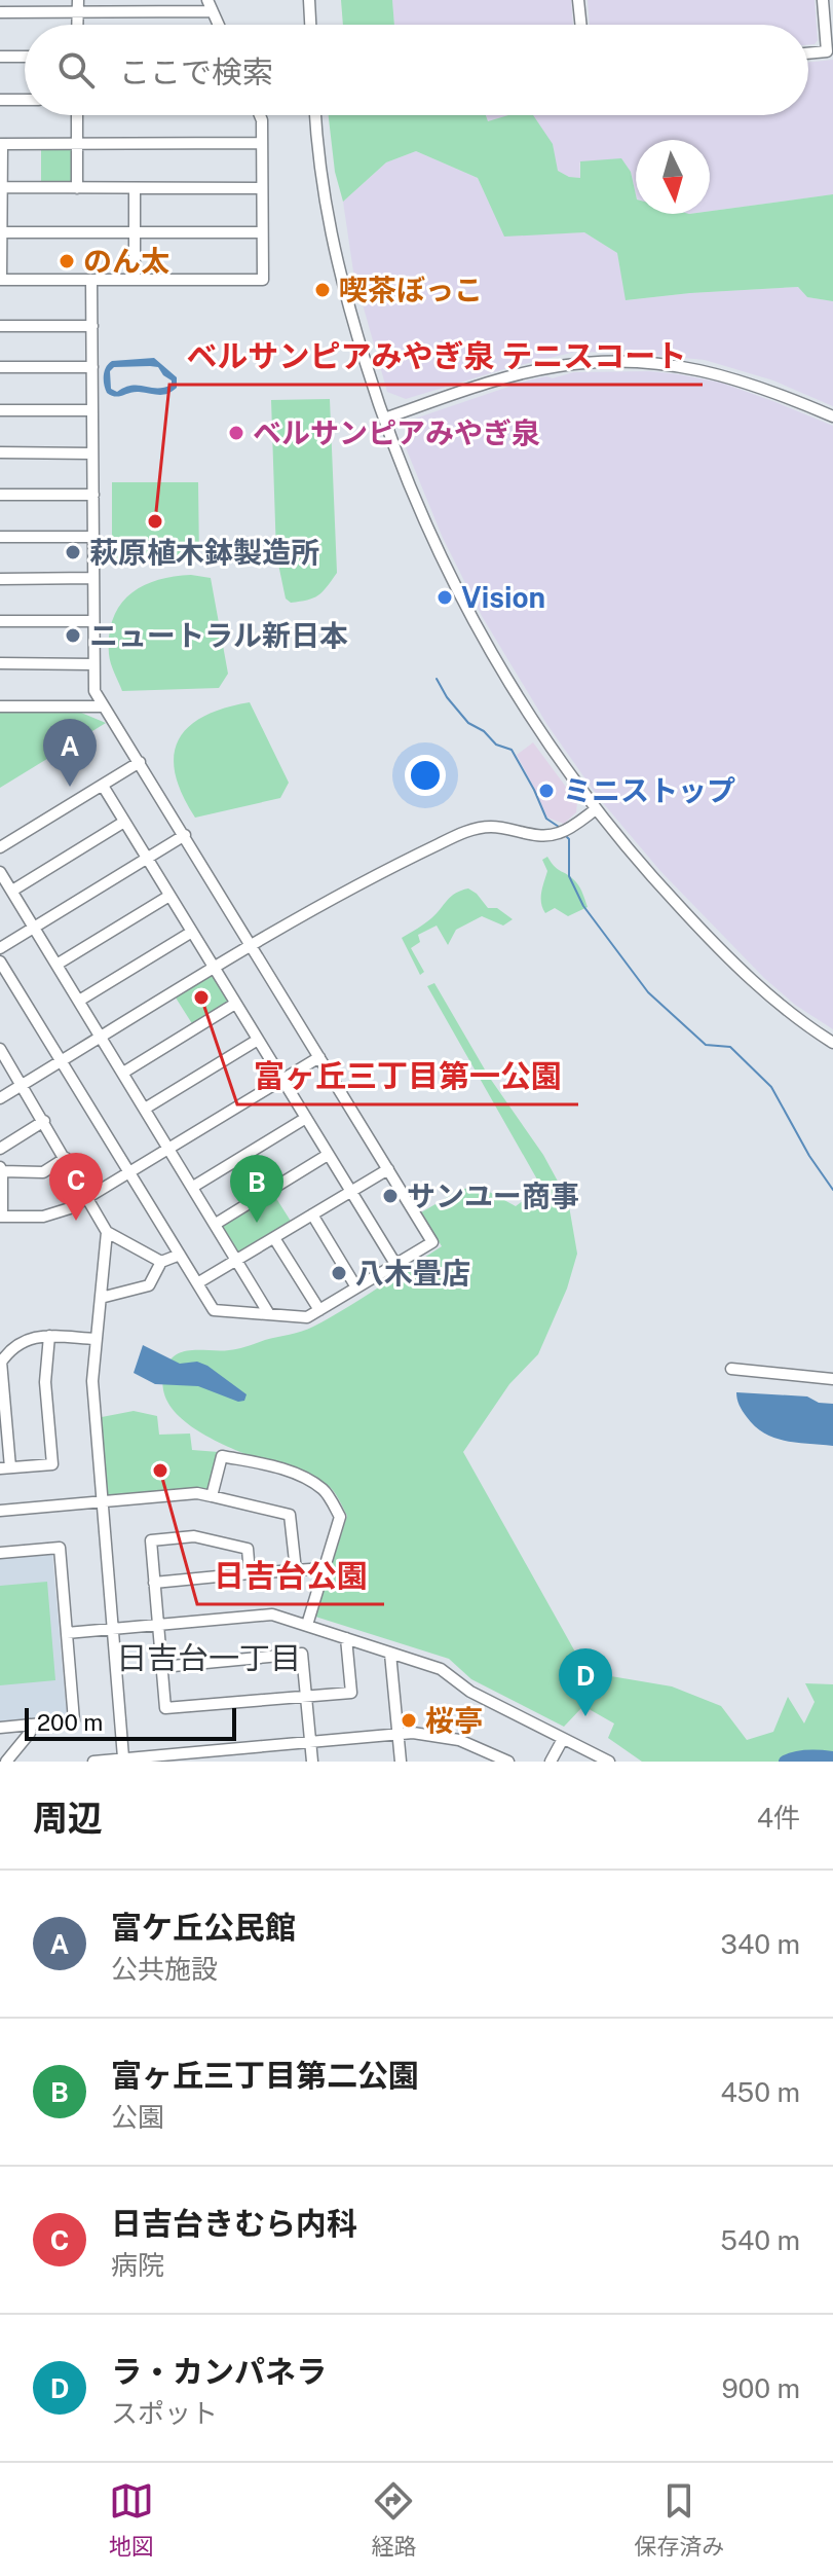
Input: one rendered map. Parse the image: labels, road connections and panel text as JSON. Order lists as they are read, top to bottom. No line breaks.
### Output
{"districts":["日吉台一丁目"],"places":["のん太","喫茶ぼっこ","ベルサンピアみやぎ泉","ベルサンピアみやぎ泉 テニスコート","萩原植木鉢製造所","Vision","ニュートラル新日本","ミニストップ","富ヶ丘三丁目第一公園","サンユー商事","八木畳店","日吉台公園","桜亭"],"scale_bar":"200 m","north":"bottom","page":{"search":"ここで検索","pins":["A","C","B","D"],"scale":"200 m","heading":["周辺","4件"],"list":[{"mark":"A","name":"富ケ丘公民館","note":"公共施設","value":"340 m"},{"mark":"B","name":"富ヶ丘三丁目第二公園","note":"公園","value":"450 m"},{"mark":"C","name":"日吉台きむら内科","note":"病院","value":"540 m"},{"mark":"D","name":"ラ・カンパネラ","note":"スポット","value":"900 m"}],"nav":["地図","経路","保存済み"]}}
